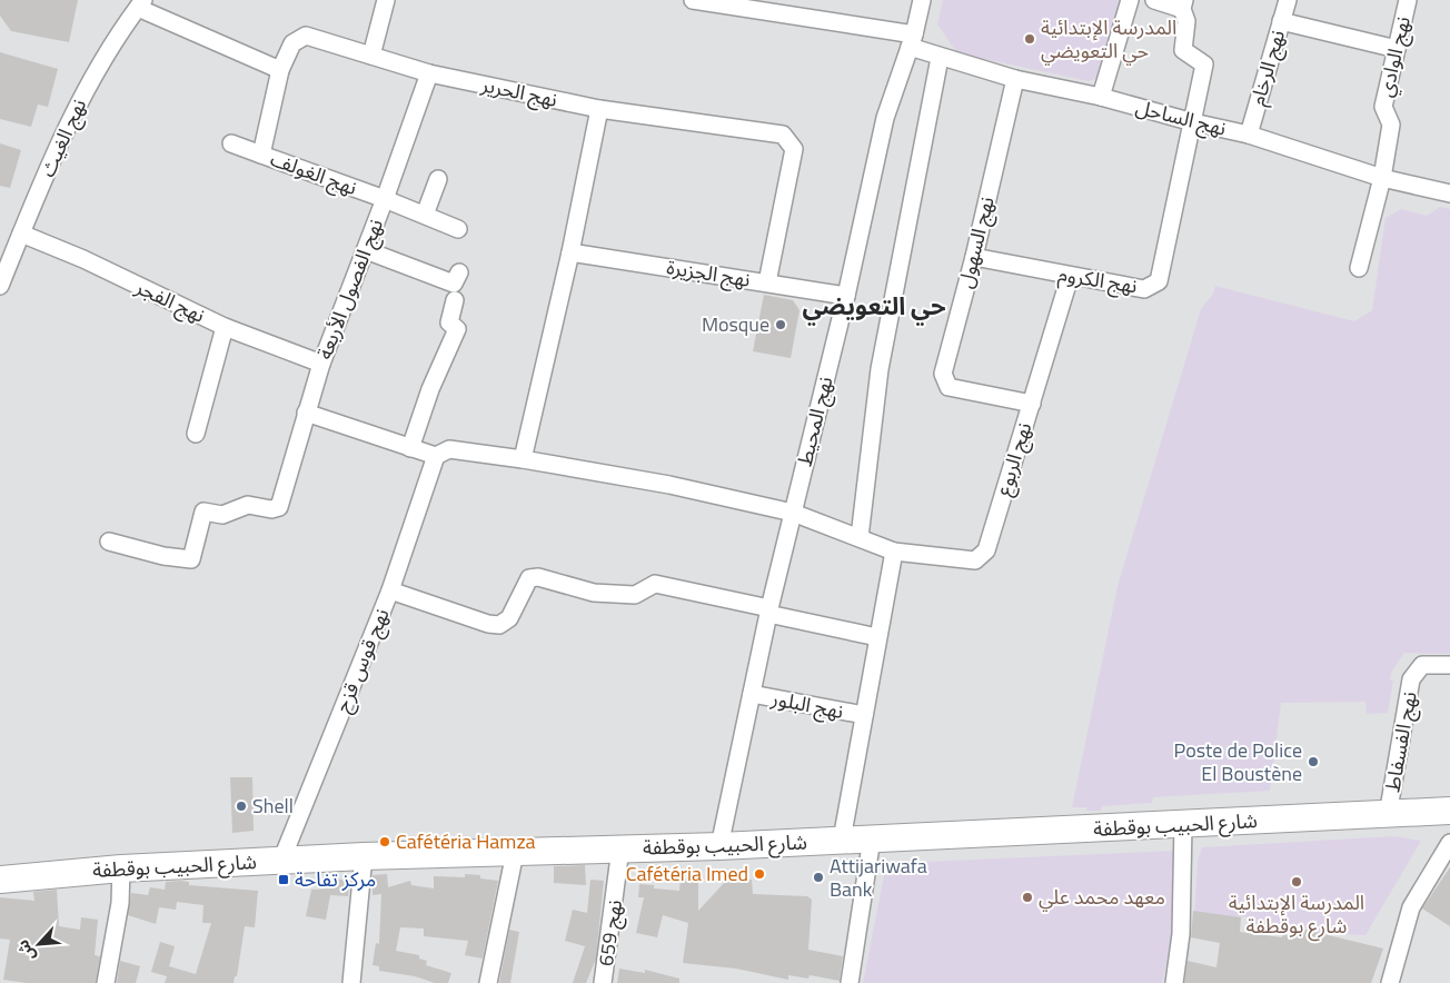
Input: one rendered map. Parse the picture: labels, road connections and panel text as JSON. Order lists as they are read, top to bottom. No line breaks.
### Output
{"streets":{"main road":["شارع الحبيب بوقطفة"],"street":["نهج الوادي","نهج الرخام","نهج الحرير","نهج الساحل","نهج الغيث","نهج الغولف","نهج السهول","نهج الجزيرة","نهج الكروم","نهج الفصول الأربعة","نهج الفجر","نهج المحيط","نهج الربوع","نهج قوس قزح","نهج البلور","نهج الفسفاط","نهج 659"]},"crossings":[["نهج الوادي","نهج الساحل"],["نهج الرخام","نهج الساحل"],["نهج الحرير","نهج الغولف"],["نهج الحرير","نهج الجزيرة"],["نهج الحرير","نهج الفصول الأربعة"],["نهج الساحل","نهج السهول"],["نهج الساحل","نهج الكروم"],["نهج الساحل","نهج المحيط"],["نهج الغيث","نهج الفجر"],["نهج الغولف","نهج الفصول الأربعة"],["نهج السهول","نهج الكروم"],["نهج السهول","نهج الربوع"],["نهج الجزيرة","نهج المحيط"],["نهج الكروم","نهج الربوع"],["نهج الفصول الأربعة","نهج الفجر"],["نهج المحيط","نهج الربوع"],["نهج المحيط","نهج البلور"],["نهج المحيط","شارع الحبيب بوقطفة"],["نهج الربوع","نهج قوس قزح"],["نهج قوس قزح","شارع الحبيب بوقطفة"],["نهج الفسفاط","شارع الحبيب بوقطفة"],["شارع الحبيب بوقطفة","نهج 659"]],"districts":["حي التعويضي"],"places":{"other":["المدرسة الإبتدائية حي التعويضي","Mosque","Poste de Police El Boustène","Shell","Cafétéria Hamza","Cafétéria Imed","Attijariwafa Bank","المدرسة الإبتدائية شارع بوقطفة","معهد محمد علي"],"transit":["مركز تفاحة"]},"north":"bottom left"}
